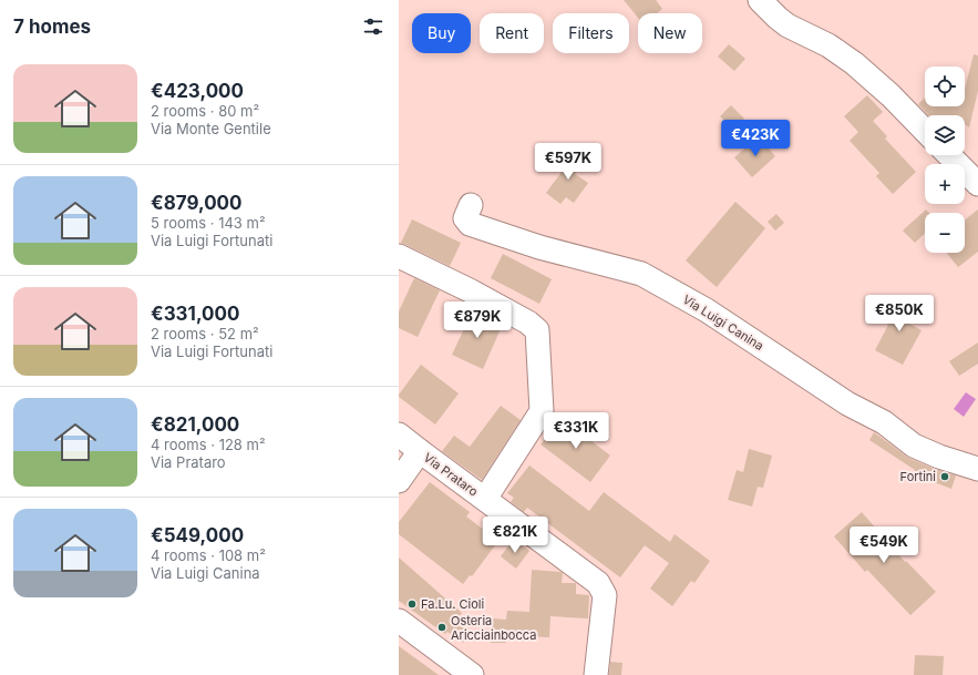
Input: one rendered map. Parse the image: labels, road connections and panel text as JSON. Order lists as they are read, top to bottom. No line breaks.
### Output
{"streets":{"street":["Via Luigi Canina","Via Prataro"]},"places":["Fortini","Fa.Lu. Cioli","Osteria Aricciainbocca"],"page":{"heading":"7 homes","chip":["Buy","Rent","Filters","New"],"list":[{"name":"€423,000","note":"2 rooms · 80 m² · Via Monte Gentile"},{"name":"€879,000","note":"5 rooms · 143 m² · Via Luigi Fortunati"},{"name":"€331,000","note":"2 rooms · 52 m² · Via Luigi Fortunati"},{"name":"€821,000","note":"4 rooms · 128 m² · Via Prataro"},{"name":"€549,000","note":"4 rooms · 108 m² · Via Luigi Canina"}],"map_buttons":["+","−"],"price":["€423K","€597K","€850K","€879K","€331K","€821K","€549K"]}}
